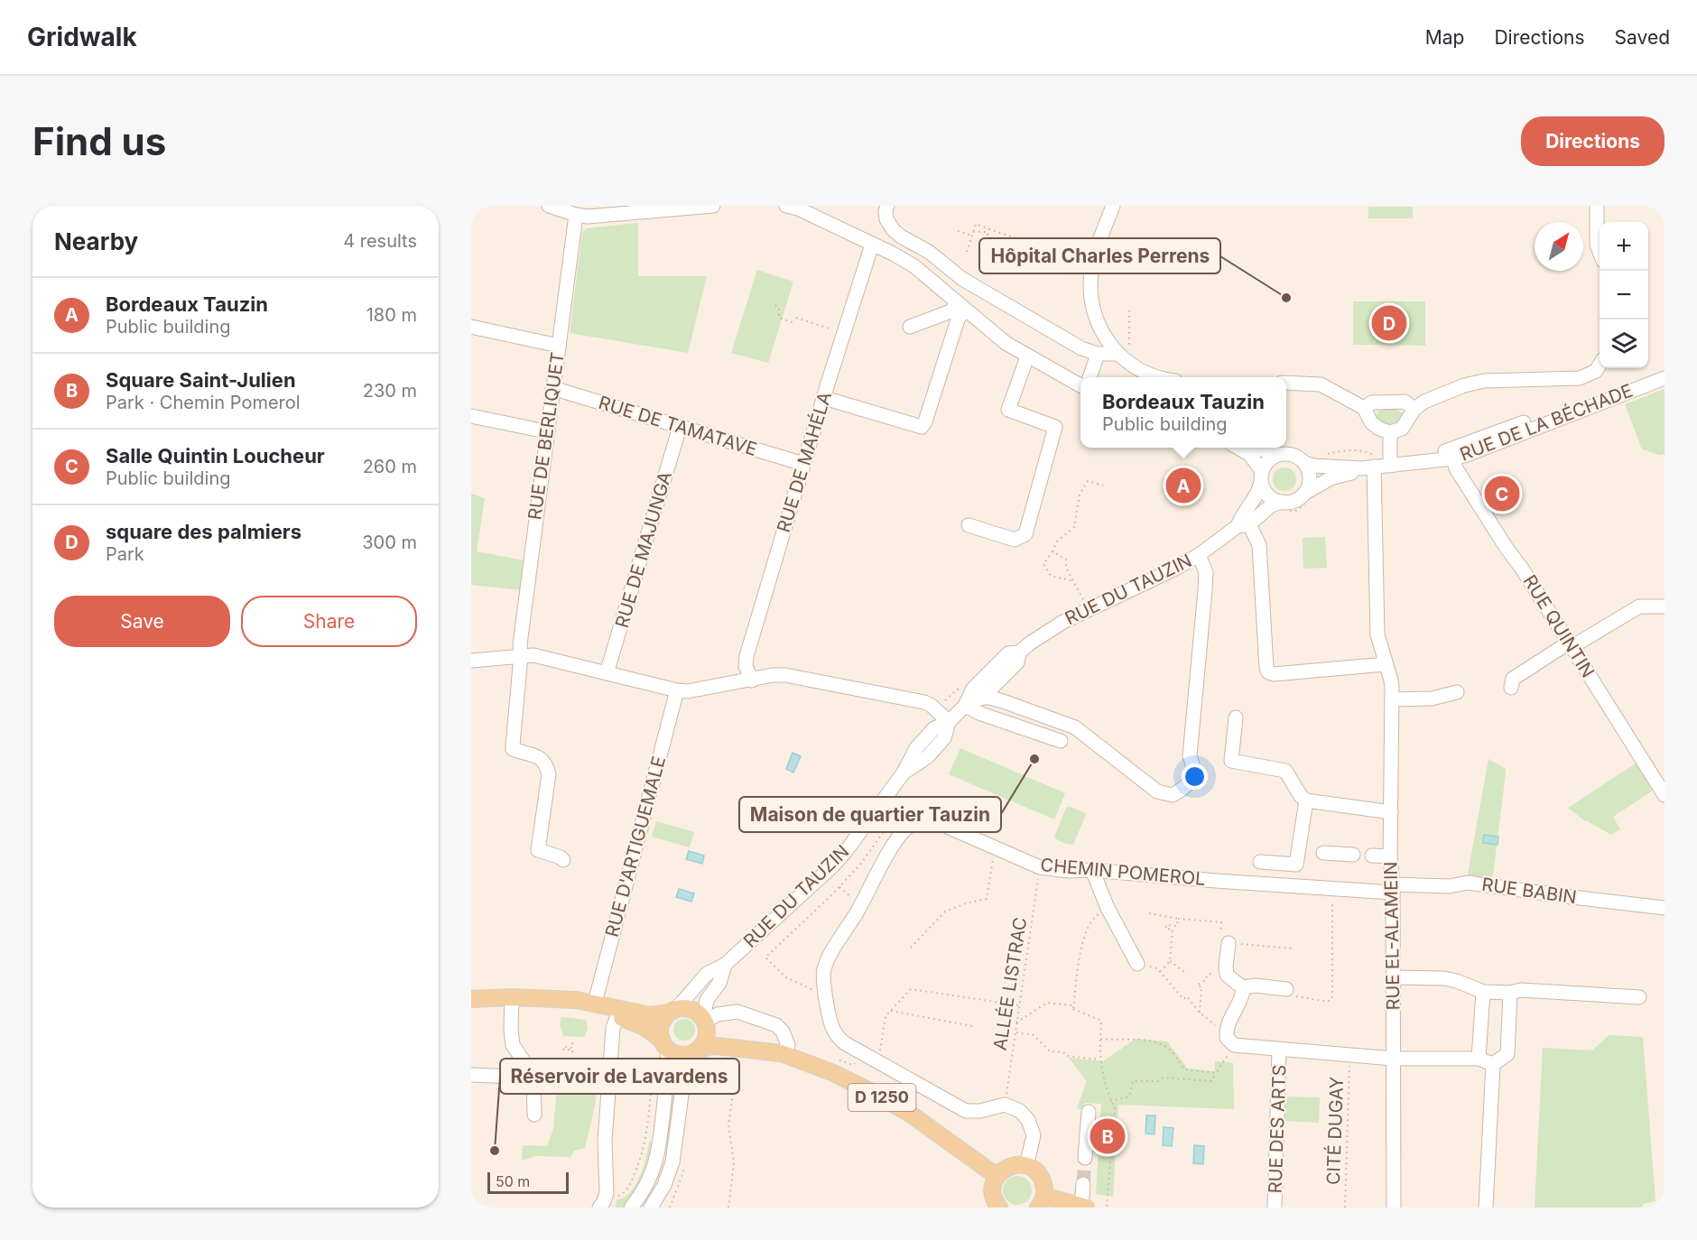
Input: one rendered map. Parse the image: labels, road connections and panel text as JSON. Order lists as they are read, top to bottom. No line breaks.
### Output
{"streets":{"main road":["D 1250"],"street":["RUE DE LA BÉCHADE","RUE DE TAMATAVE","RUE DE BERLIQUET","RUE DE MAHÉLA","RUE DE MAJUNGA","RUE DU TAUZIN","RUE QUINTIN","RUE D'ARTIGUEMALE","CHEMIN POMEROL","RUE BABIN","RUE EL-ALAMEIN","RUE DES ARTS"],"path":["ALLÉE LISTRAC","CITÉ DUGAY"]},"crossings":[["RUE DE LA BÉCHADE","RUE DU TAUZIN"],["RUE DE LA BÉCHADE","RUE QUINTIN"],["RUE DE LA BÉCHADE","RUE EL-ALAMEIN"],["RUE DE TAMATAVE","RUE DE BERLIQUET"],["RUE DE TAMATAVE","RUE DE MAHÉLA"],["RUE DE TAMATAVE","RUE DE MAJUNGA"],["RUE DU TAUZIN","D 1250"],["CHEMIN POMEROL","RUE BABIN"],["CHEMIN POMEROL","RUE EL-ALAMEIN"],["CHEMIN POMEROL","ALLÉE LISTRAC"],["RUE BABIN","RUE EL-ALAMEIN"]],"places":["Hôpital Charles Perrens","Maison de quartier Tauzin","Réservoir de Lavardens"],"scale_bar":"50 m","north":"top right","page":{"header":"Gridwalk","nav":["Map","Directions","Saved"],"buttons":["Directions",["Save","Share"]],"title":"Find us","heading":["Nearby","4 results"],"map_buttons":["+","−"],"list":[{"mark":"A","name":"Bordeaux Tauzin","note":"Public building","value":"180 m"},{"mark":"B","name":"Square Saint-Julien","note":"Park · Chemin Pomerol","value":"230 m"},{"mark":"C","name":"Salle Quintin Loucheur","note":"Public building","value":"260 m"},{"mark":"D","name":"square des palmiers","note":"Park","value":"300 m"}],"pins":["D","A","C","B"],"popup":["Bordeaux Tauzin","Public building"],"scale":"50 m"}}
